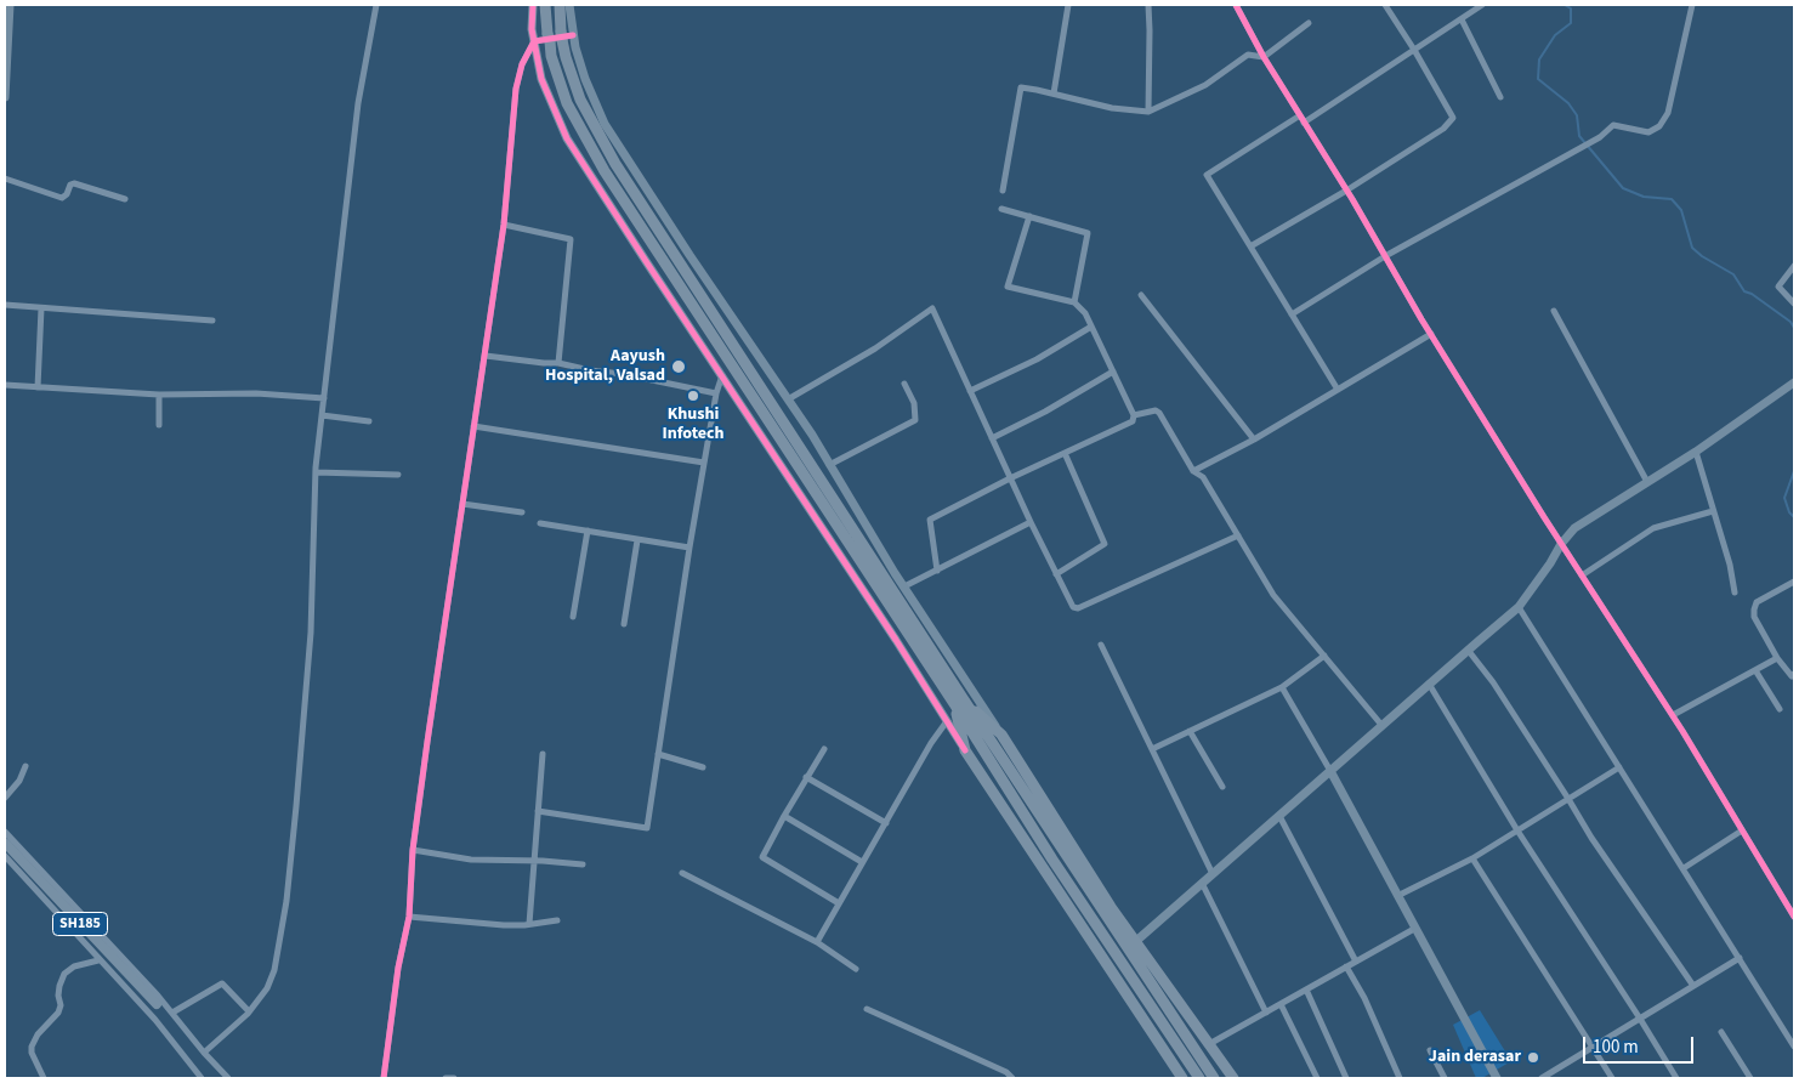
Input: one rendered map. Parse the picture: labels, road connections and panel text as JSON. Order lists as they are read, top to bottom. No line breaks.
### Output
{"streets":{"main road":["SH185"]},"places":["Aayush Hospital, Valsad","Khushi Infotech","Jain derasar"],"scale_bar":"100 m"}
